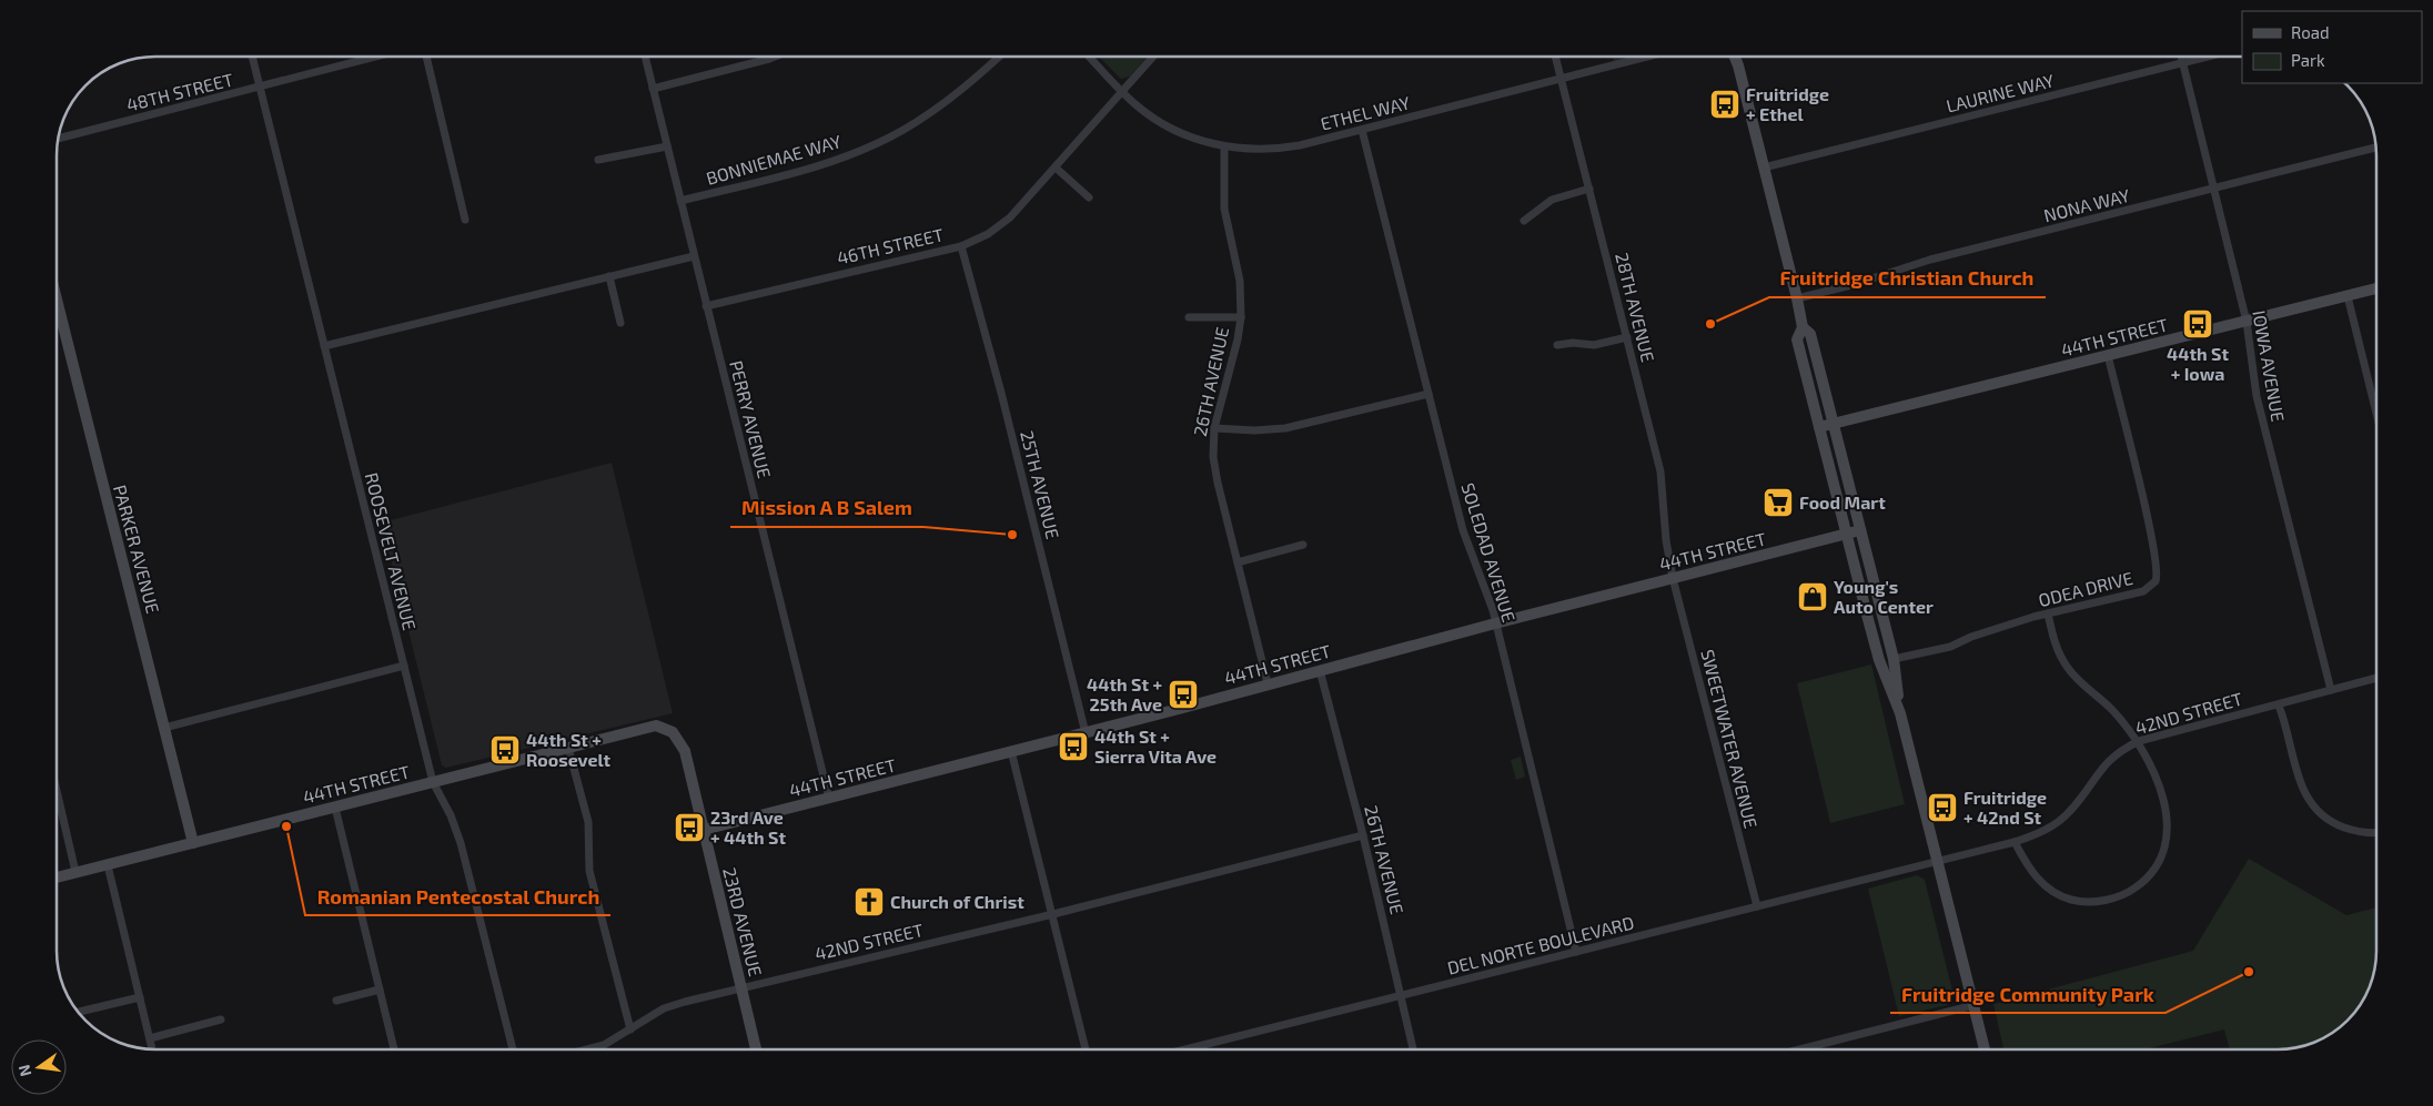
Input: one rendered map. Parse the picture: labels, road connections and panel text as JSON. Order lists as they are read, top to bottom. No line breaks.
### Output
{"streets":{"street":["48TH STREET","LAURINE WAY","ETHEL WAY","BONNIEMAE WAY","NONA WAY","46TH STREET","28TH AVENUE","44TH STREET","IOWA AVENUE","26TH AVENUE","PERRY AVENUE","25TH AVENUE","PARKER AVENUE","ROOSEVELT AVENUE","SOLEDAD AVENUE","ODEA DRIVE","42ND STREET","SWEETWATER AVENUE","23RD AVENUE","DEL NORTE BOULEVARD"]},"crossings":[["48TH STREET","ROOSEVELT AVENUE"],["LAURINE WAY","IOWA AVENUE"],["ETHEL WAY","46TH STREET"],["ETHEL WAY","28TH AVENUE"],["ETHEL WAY","26TH AVENUE"],["ETHEL WAY","SOLEDAD AVENUE"],["BONNIEMAE WAY","PERRY AVENUE"],["NONA WAY","IOWA AVENUE"],["46TH STREET","PERRY AVENUE"],["46TH STREET","25TH AVENUE"],["28TH AVENUE","44TH STREET"],["28TH AVENUE","SWEETWATER AVENUE"],["44TH STREET","IOWA AVENUE"],["44TH STREET","26TH AVENUE"],["44TH STREET","PERRY AVENUE"],["44TH STREET","25TH AVENUE"],["44TH STREET","PARKER AVENUE"],["44TH STREET","ROOSEVELT AVENUE"],["44TH STREET","SOLEDAD AVENUE"],["44TH STREET","ODEA DRIVE"],["44TH STREET","SWEETWATER AVENUE"],["44TH STREET","23RD AVENUE"],["IOWA AVENUE","42ND STREET"],["26TH AVENUE","42ND STREET"],["26TH AVENUE","DEL NORTE BOULEVARD"],["SOLEDAD AVENUE","DEL NORTE BOULEVARD"],["42ND STREET","23RD AVENUE"],["42ND STREET","DEL NORTE BOULEVARD"],["SWEETWATER AVENUE","DEL NORTE BOULEVARD"]],"places":{"bus stop":["Fruitridge + Ethel","44th St + Iowa","44th St + 25th Ave","44th St + Sierra Vita Ave","44th St + Roosevelt","Fruitridge + 42nd St","23rd Ave + 44th St"],"other":["Fruitridge Christian Church","Mission A B Salem","Romanian Pentecostal Church","Fruitridge Community Park"],"supermarket":["Food Mart"],"shop":["Young's Auto Center"],"church":["Church of Christ"]},"legend":["Road","Park"],"north":"left"}
